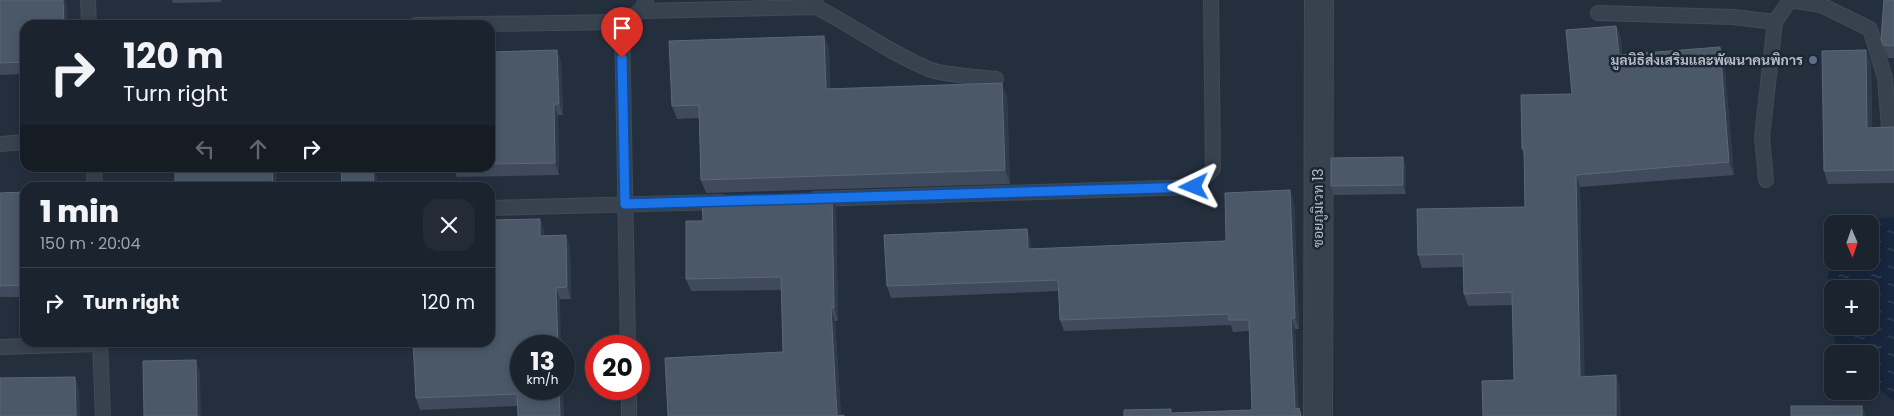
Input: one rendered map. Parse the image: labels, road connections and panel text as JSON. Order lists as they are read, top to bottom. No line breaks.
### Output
{"streets":{"street":["ซอยภูมิเวท 13"]},"places":["มูลนิธิส่งเสริมและพัฒนาคนพิการ"],"north":"bottom","page":{"turn":["120 m","Turn right"],"heading":["1 min","150 m · 20:04"],"map_buttons":["+","−"],"list":[{"name":"Turn right","value":"120 m"}],"speed":"13 km/h","limit":"20"}}
